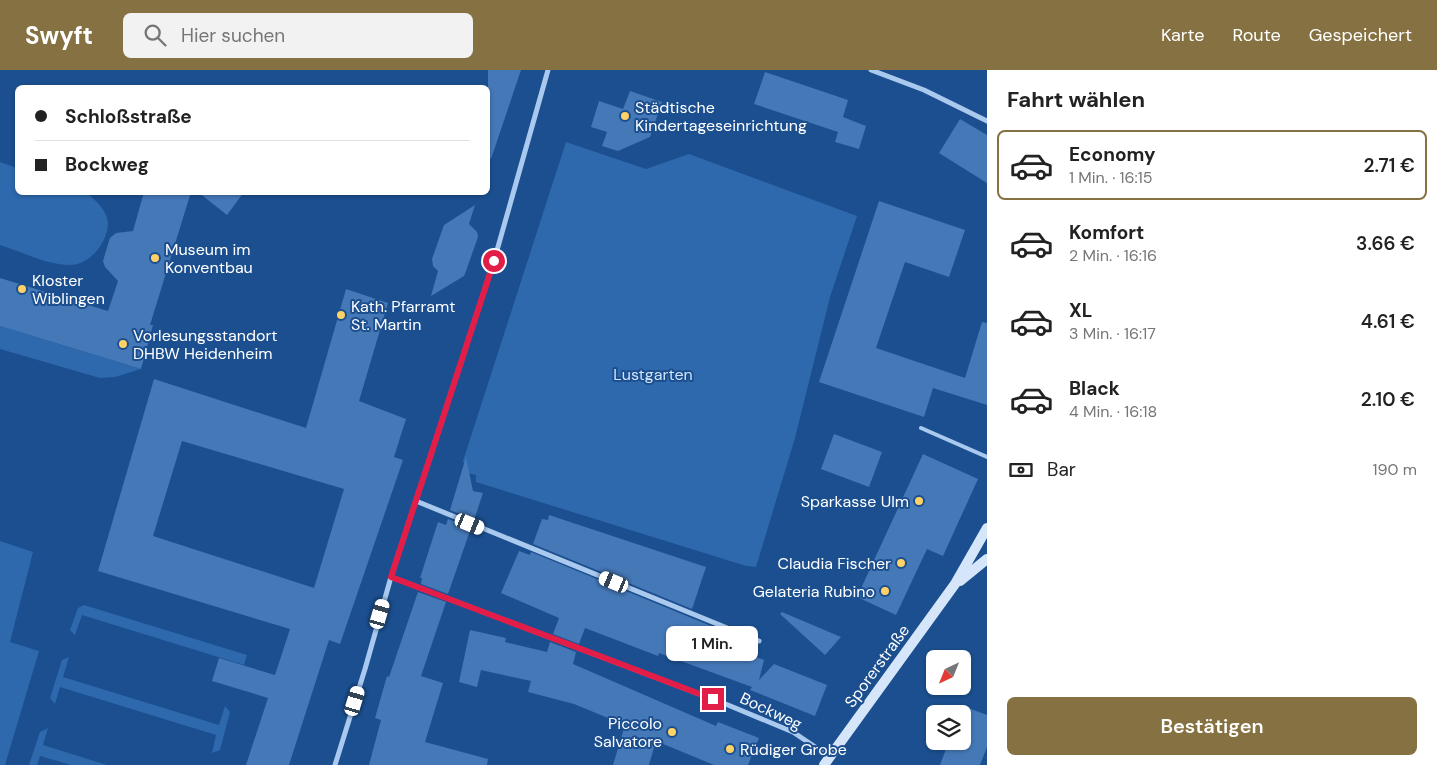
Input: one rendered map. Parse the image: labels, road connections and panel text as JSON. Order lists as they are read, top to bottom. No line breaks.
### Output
{"streets":{"main road":["Sporerstraße"],"street":["Bockweg"]},"crossings":[["Sporerstraße","Bockweg"]],"parks":["Lustgarten"],"places":["Städtische Kindertageseinrichtung","Museum im Konventbau","Kloster Wiblingen","Kath. Pfarramt St. Martin","Vorlesungsstandort DHBW Heidenheim","Sparkasse Ulm","Claudia Fischer","Gelateria Rubino","Piccolo Salvatore","Rüdiger Grobe"],"north":"bottom left","page":{"header":"Swyft","search":"Hier suchen","nav":["Karte","Route","Gespeichert"],"heading":"Fahrt wählen","banner":["Schloßstraße","Bockweg"],"list":[{"name":"Economy","note":"1 Min. · 16:15","value":"2.71 €"},{"name":"Komfort","note":"2 Min. · 16:16","value":"3.66 €"},{"name":"XL","note":"3 Min. · 16:17","value":"4.61 €"},{"name":"Black","note":"4 Min. · 16:18","value":"2.10 €"}],"pay":["Bar","190 m"],"bubble":"1 Min.","buttons":"Bestätigen"}}
